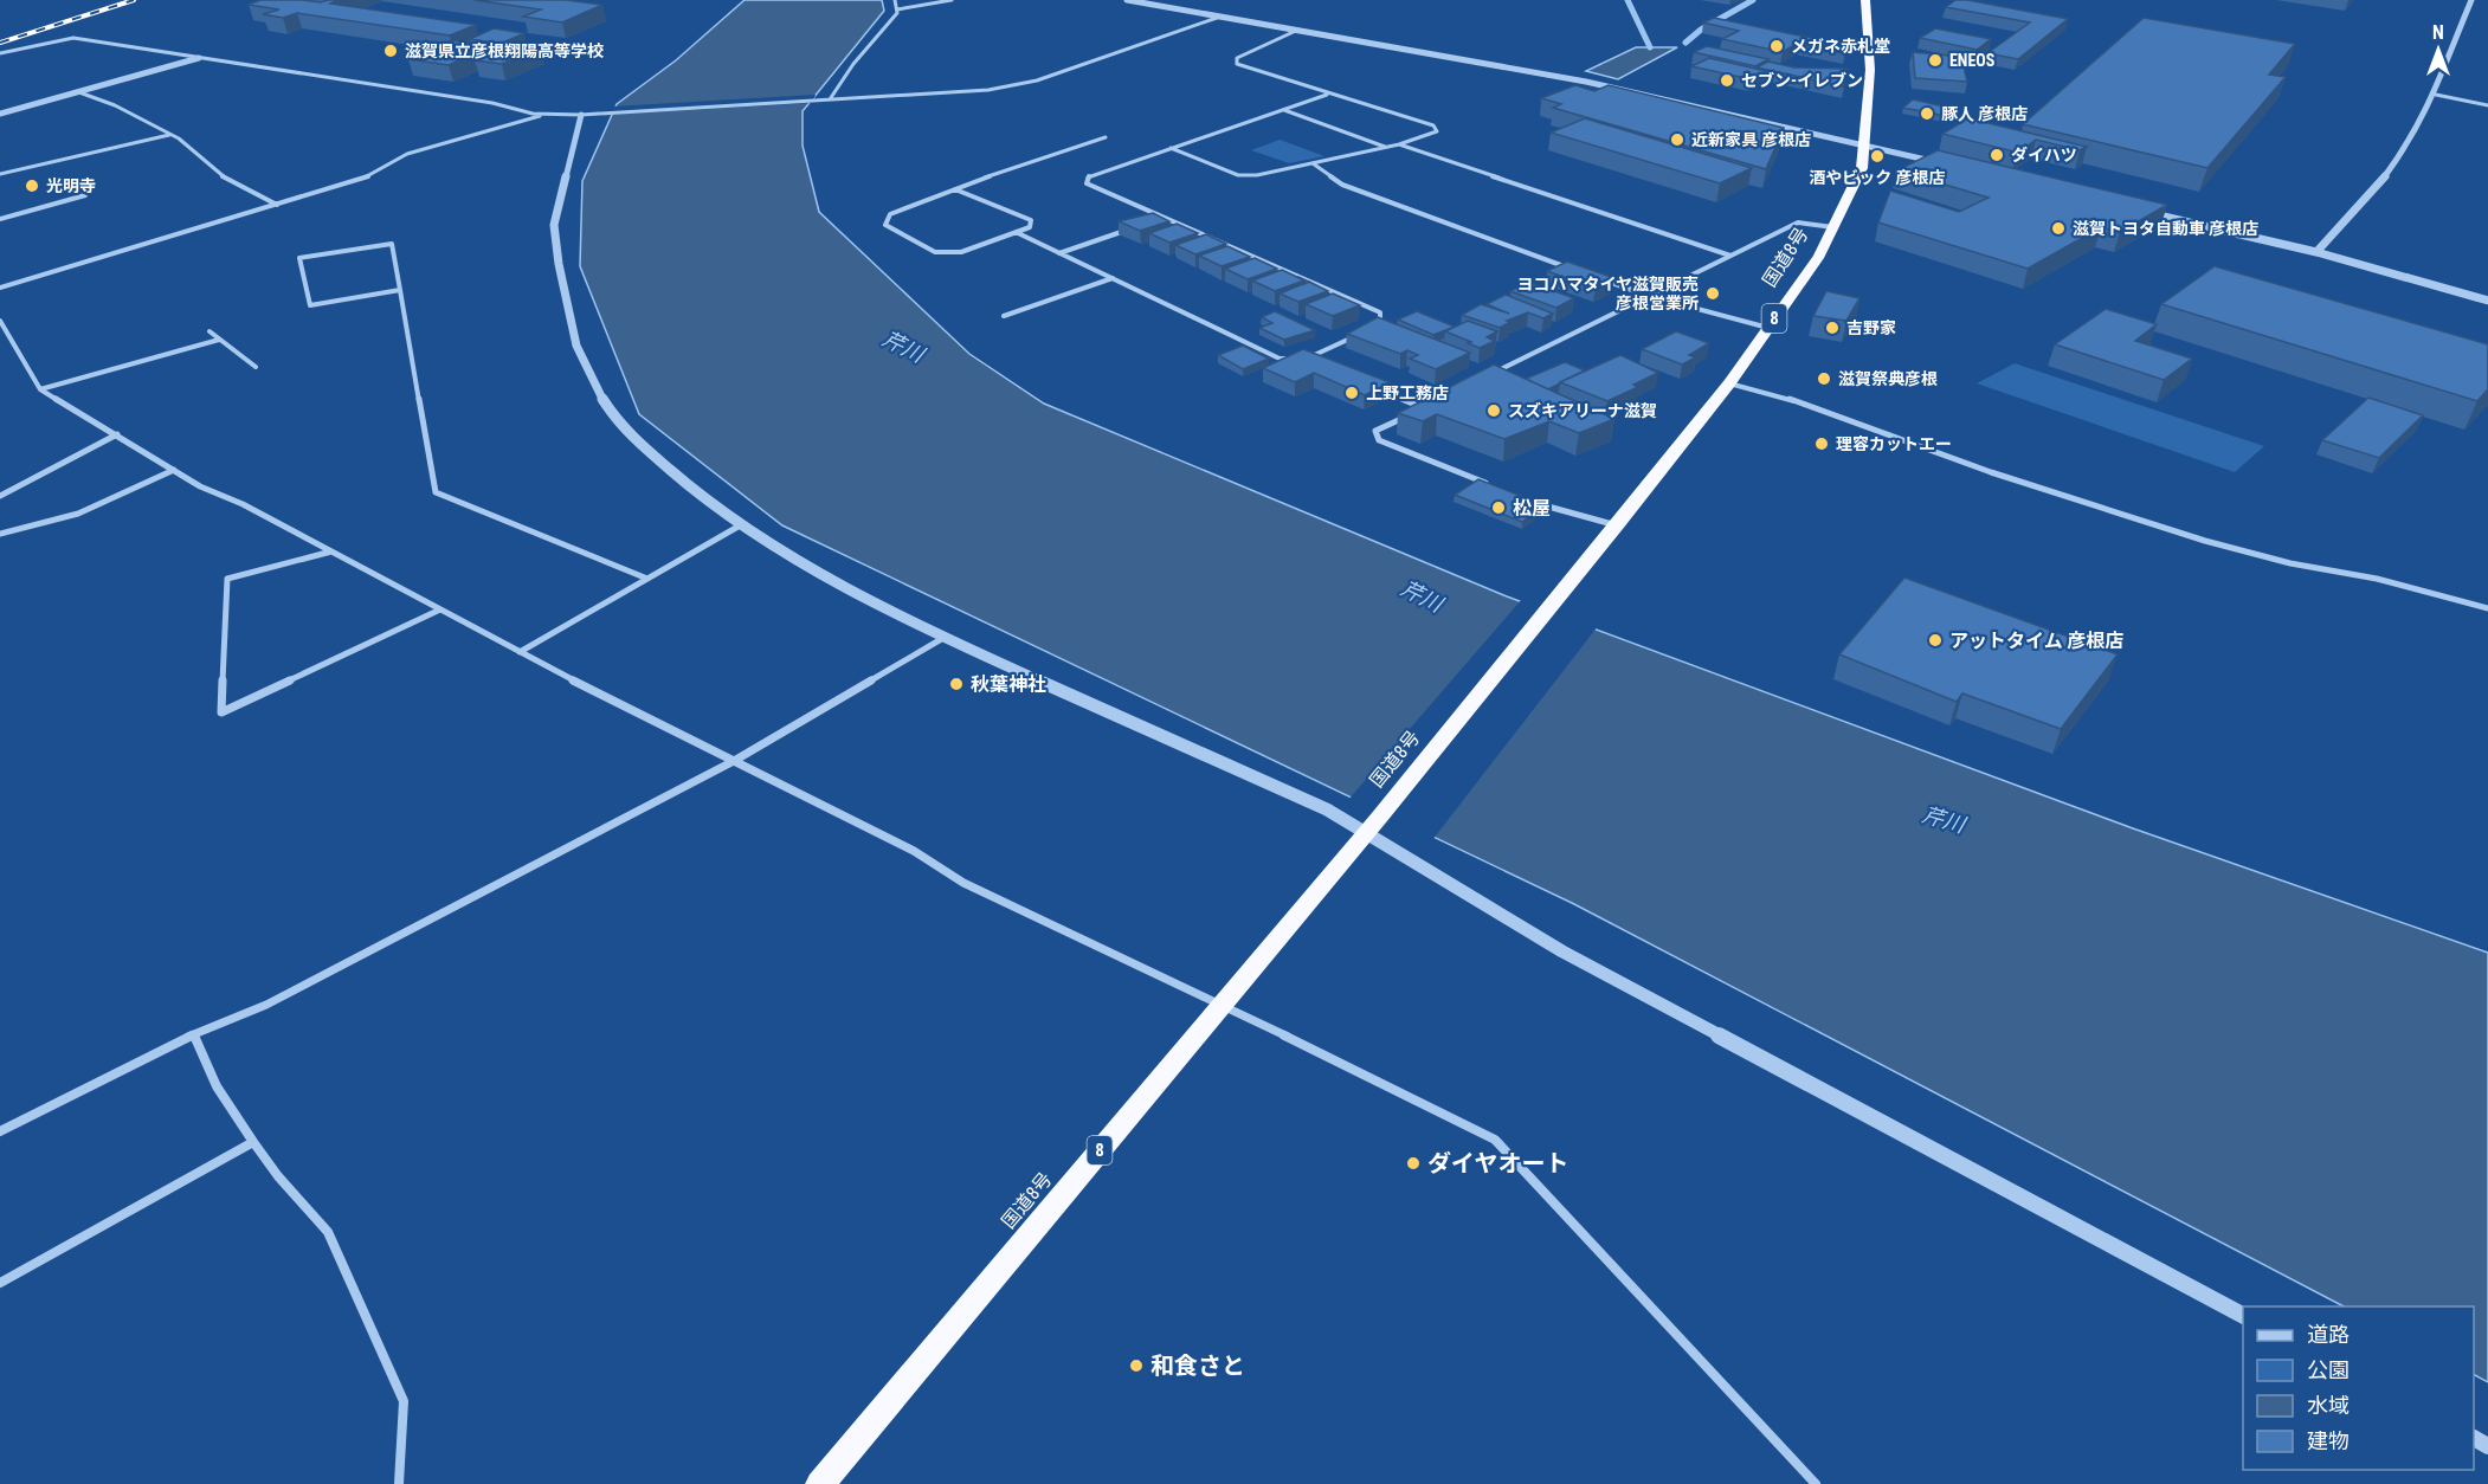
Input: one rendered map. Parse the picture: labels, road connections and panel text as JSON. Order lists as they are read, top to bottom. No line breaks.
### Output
{"streets":{"highway":["国道8号","8"]},"water":["芹川"],"places":["メガネ赤札堂","滋賀県立彦根翔陽高等学校","ENEOS","セブン-イレブン","豚人 彦根店","近新家具 彦根店","ダイハツ","酒やビック 彦根店","光明寺","滋賀トヨタ自動車 彦根店","ヨコハマタイヤ滋賀販売 彦根営業所","吉野家","滋賀祭典彦根","上野工務店","スズキアリーナ滋賀","理容カットエー","松屋","アットタイム 彦根店","秋葉神社","ダイヤオート","和食さと"],"legend":["道路","公園","水域","建物"],"north":"top"}
